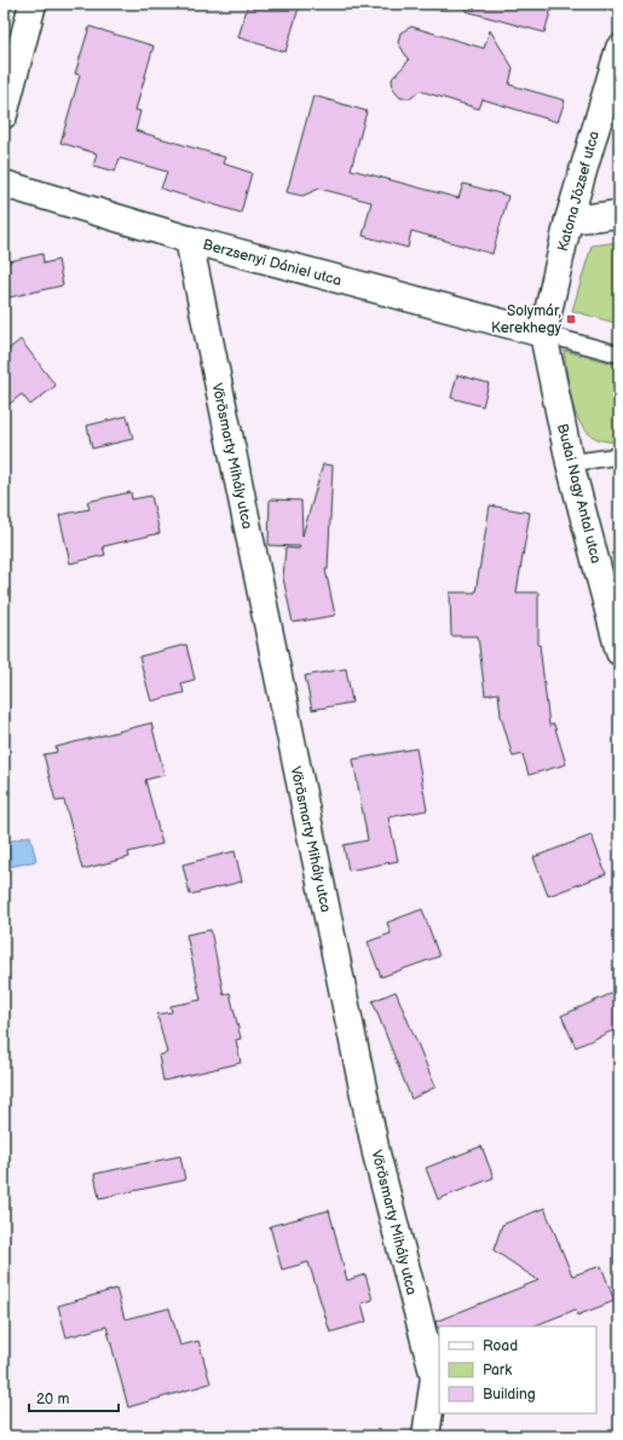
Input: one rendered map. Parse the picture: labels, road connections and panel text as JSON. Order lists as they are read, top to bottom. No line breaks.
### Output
{"streets":{"street":["Katona József utca","Berzsenyi Dániel utca","Vörösmarty Mihály utca","Budai Nagy Antal utca"]},"crossings":[["Katona József utca","Berzsenyi Dániel utca"],["Katona József utca","Budai Nagy Antal utca"],["Berzsenyi Dániel utca","Vörösmarty Mihály utca"],["Berzsenyi Dániel utca","Budai Nagy Antal utca"]],"places":{"transit":["Solymár, Kerekhegy"]},"legend":["Road","Park","Building"],"scale_bar":"20 m"}
